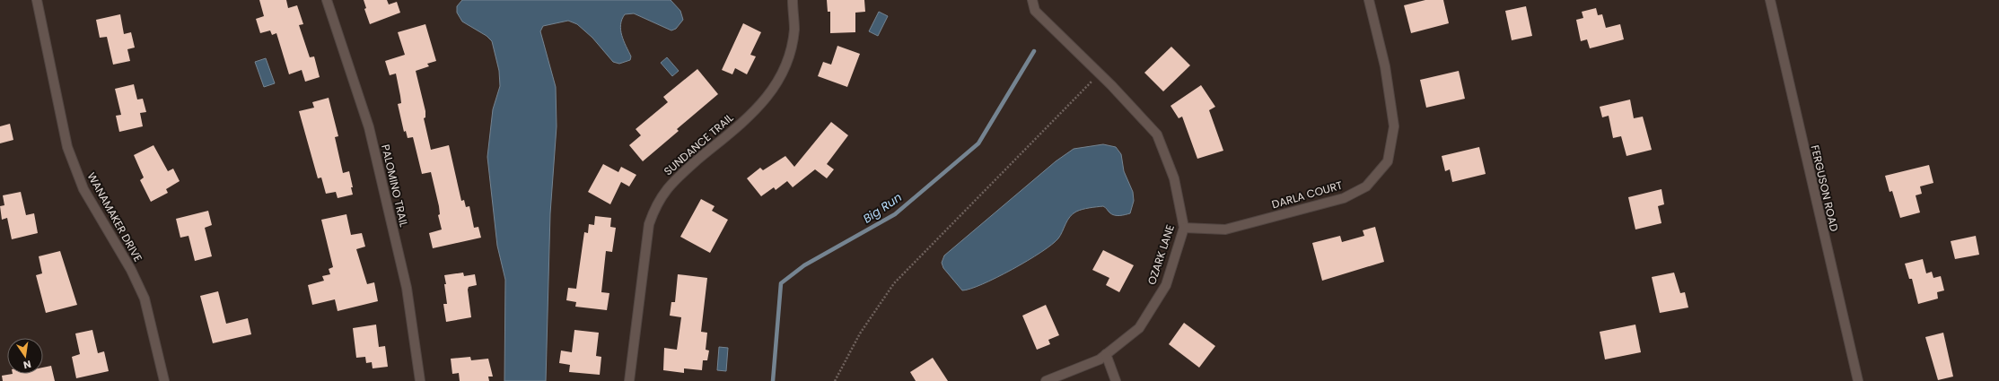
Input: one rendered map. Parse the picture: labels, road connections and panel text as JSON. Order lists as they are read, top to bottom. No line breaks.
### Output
{"streets":{"street":["SUNDANCE TRAIL","PALOMINO TRAIL","FERGUSON ROAD","DARLA COURT","WANAMAKER DRIVE","OZARK LANE"]},"crossings":[["DARLA COURT","OZARK LANE"]],"water":["Big Run"],"north":"bottom"}
